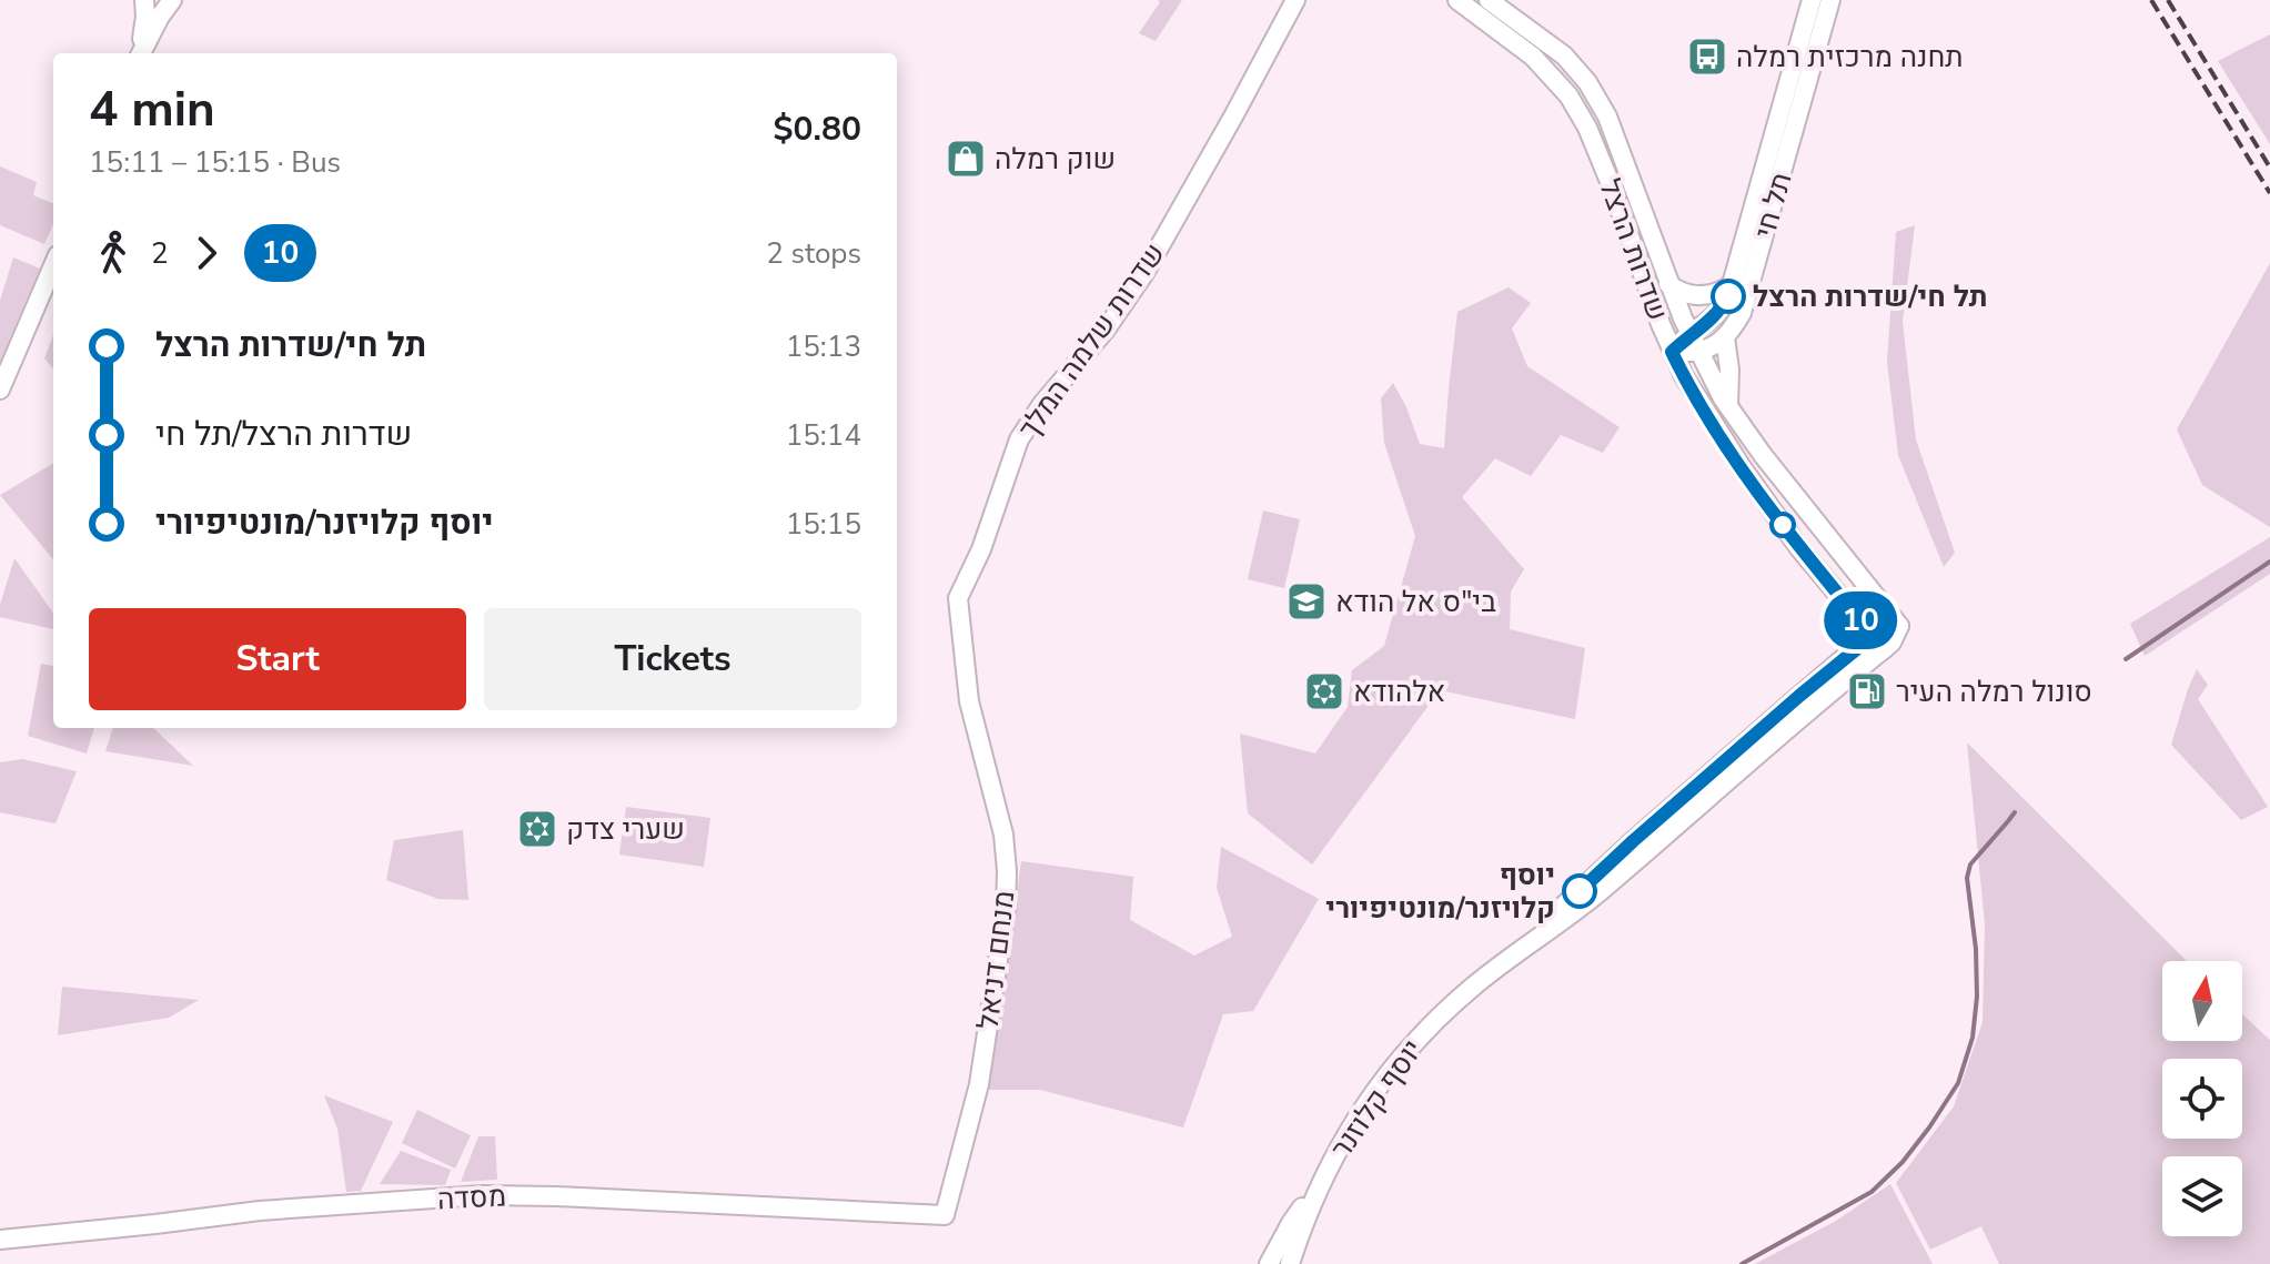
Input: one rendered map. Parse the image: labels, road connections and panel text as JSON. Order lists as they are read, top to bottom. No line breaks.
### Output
{"streets":{"street":["תל חי","שדרות הרצל","שדרות שלמה המלך","מנחם דניאל","יוסף קלוזנר","מסדה"]},"crossings":[["תל חי","שדרות הרצל"],["שדרות הרצל","יוסף קלוזנר"],["שדרות שלמה המלך","מנחם דניאל"],["מנחם דניאל","מסדה"]],"places":{"bus stop":["תחנה מרכזית רמלה"],"shop":["שוק רמלה"],"other":["תל חי/שדרות הרצל","יוסף קלויזנר/מונטיפיורי"],"school or university":["בי\"ס אל הודא"],"synagogue":["אלהודא","שערי צדק"],"fuel station":["סונול רמלה העיר"]},"lines":["bus line 10"],"north":"top","page":{"on_map":"10","heading":["4 min","15:11 – 15:15 · Bus","$0.80"],"legs":["2","10","2 stops"],"list":[{"name":"תל חי/שדרות הרצל","value":"15:13"},{"name":"שדרות הרצל/תל חי","value":"15:14"},{"name":"יוסף קלויזנר/מונטיפיורי","value":"15:15"}],"buttons":["Start","Tickets"]}}
